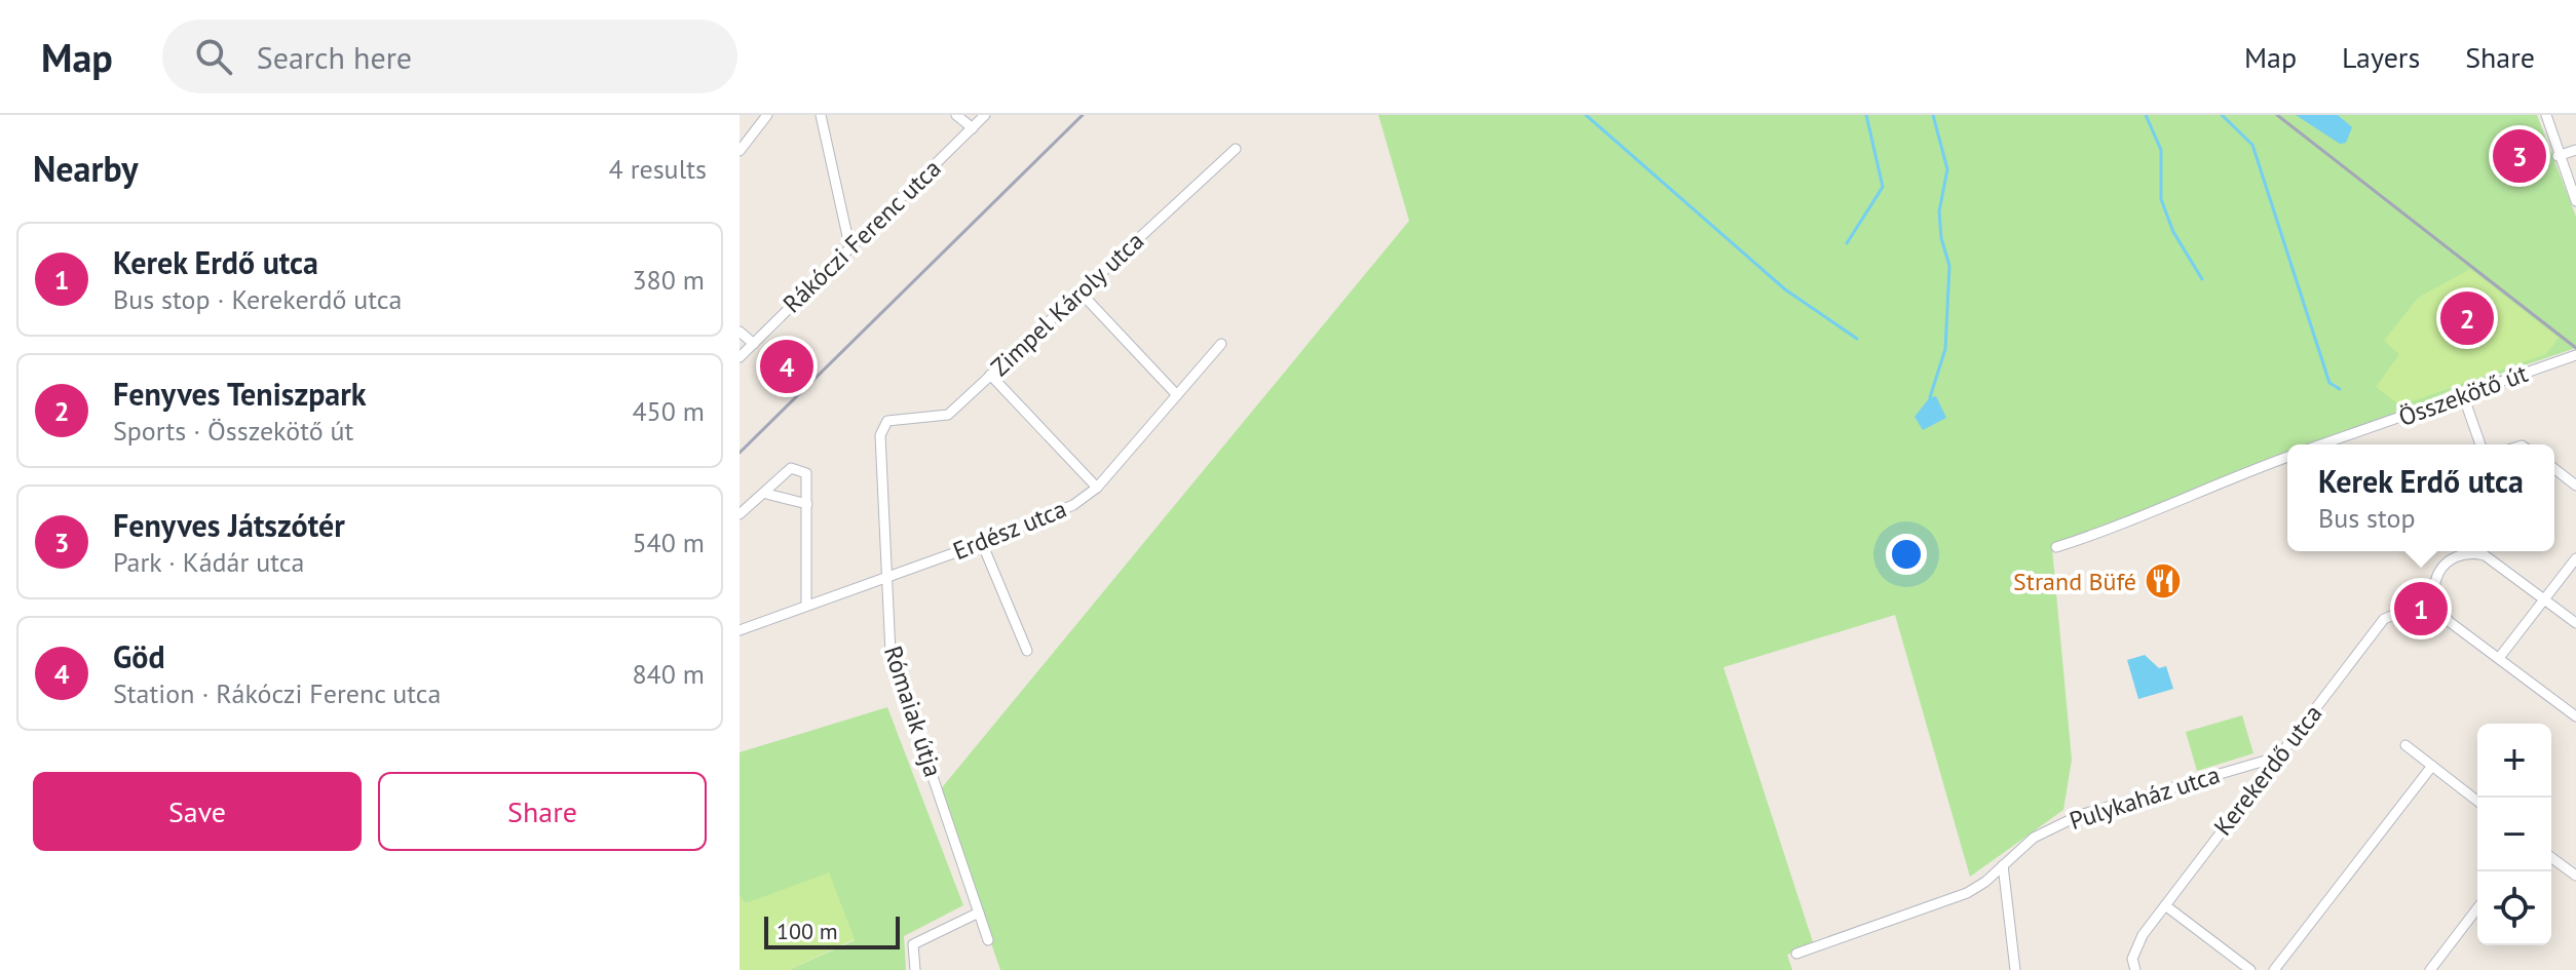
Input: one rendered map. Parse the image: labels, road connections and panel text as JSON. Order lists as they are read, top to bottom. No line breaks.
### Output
{"streets":{"street":["Rákóczi Ferenc utca","Zimpel Károly utca","Összekötő út","Erdész utca","Rómaiak útja","Kerekerdő utca","Pulykaház utca"]},"crossings":[["Zimpel Károly utca","Rómaiak útja"],["Erdész utca","Rómaiak útja"],["Kerekerdő utca","Pulykaház utca"]],"places":{"restaurant":["Strand Büfé"]},"scale_bar":"100 m","page":{"header":"Map","search":"Search here","nav":["Map","Layers","Share"],"heading":["Nearby","4 results"],"pins":["3","2","4","1"],"list":[{"mark":"1","name":"Kerek Erdő utca","note":"Bus stop · Kerekerdő utca","value":"380 m"},{"mark":"2","name":"Fenyves Teniszpark","note":"Sports · Összekötő út","value":"450 m"},{"mark":"3","name":"Fenyves Játszótér","note":"Park · Kádár utca","value":"540 m"},{"mark":"4","name":"Göd","note":"Station · Rákóczi Ferenc utca","value":"840 m"}],"popup":["Kerek Erdő utca","Bus stop"],"map_buttons":["+","−"],"buttons":["Save","Share"],"scale":"100 m"}}
